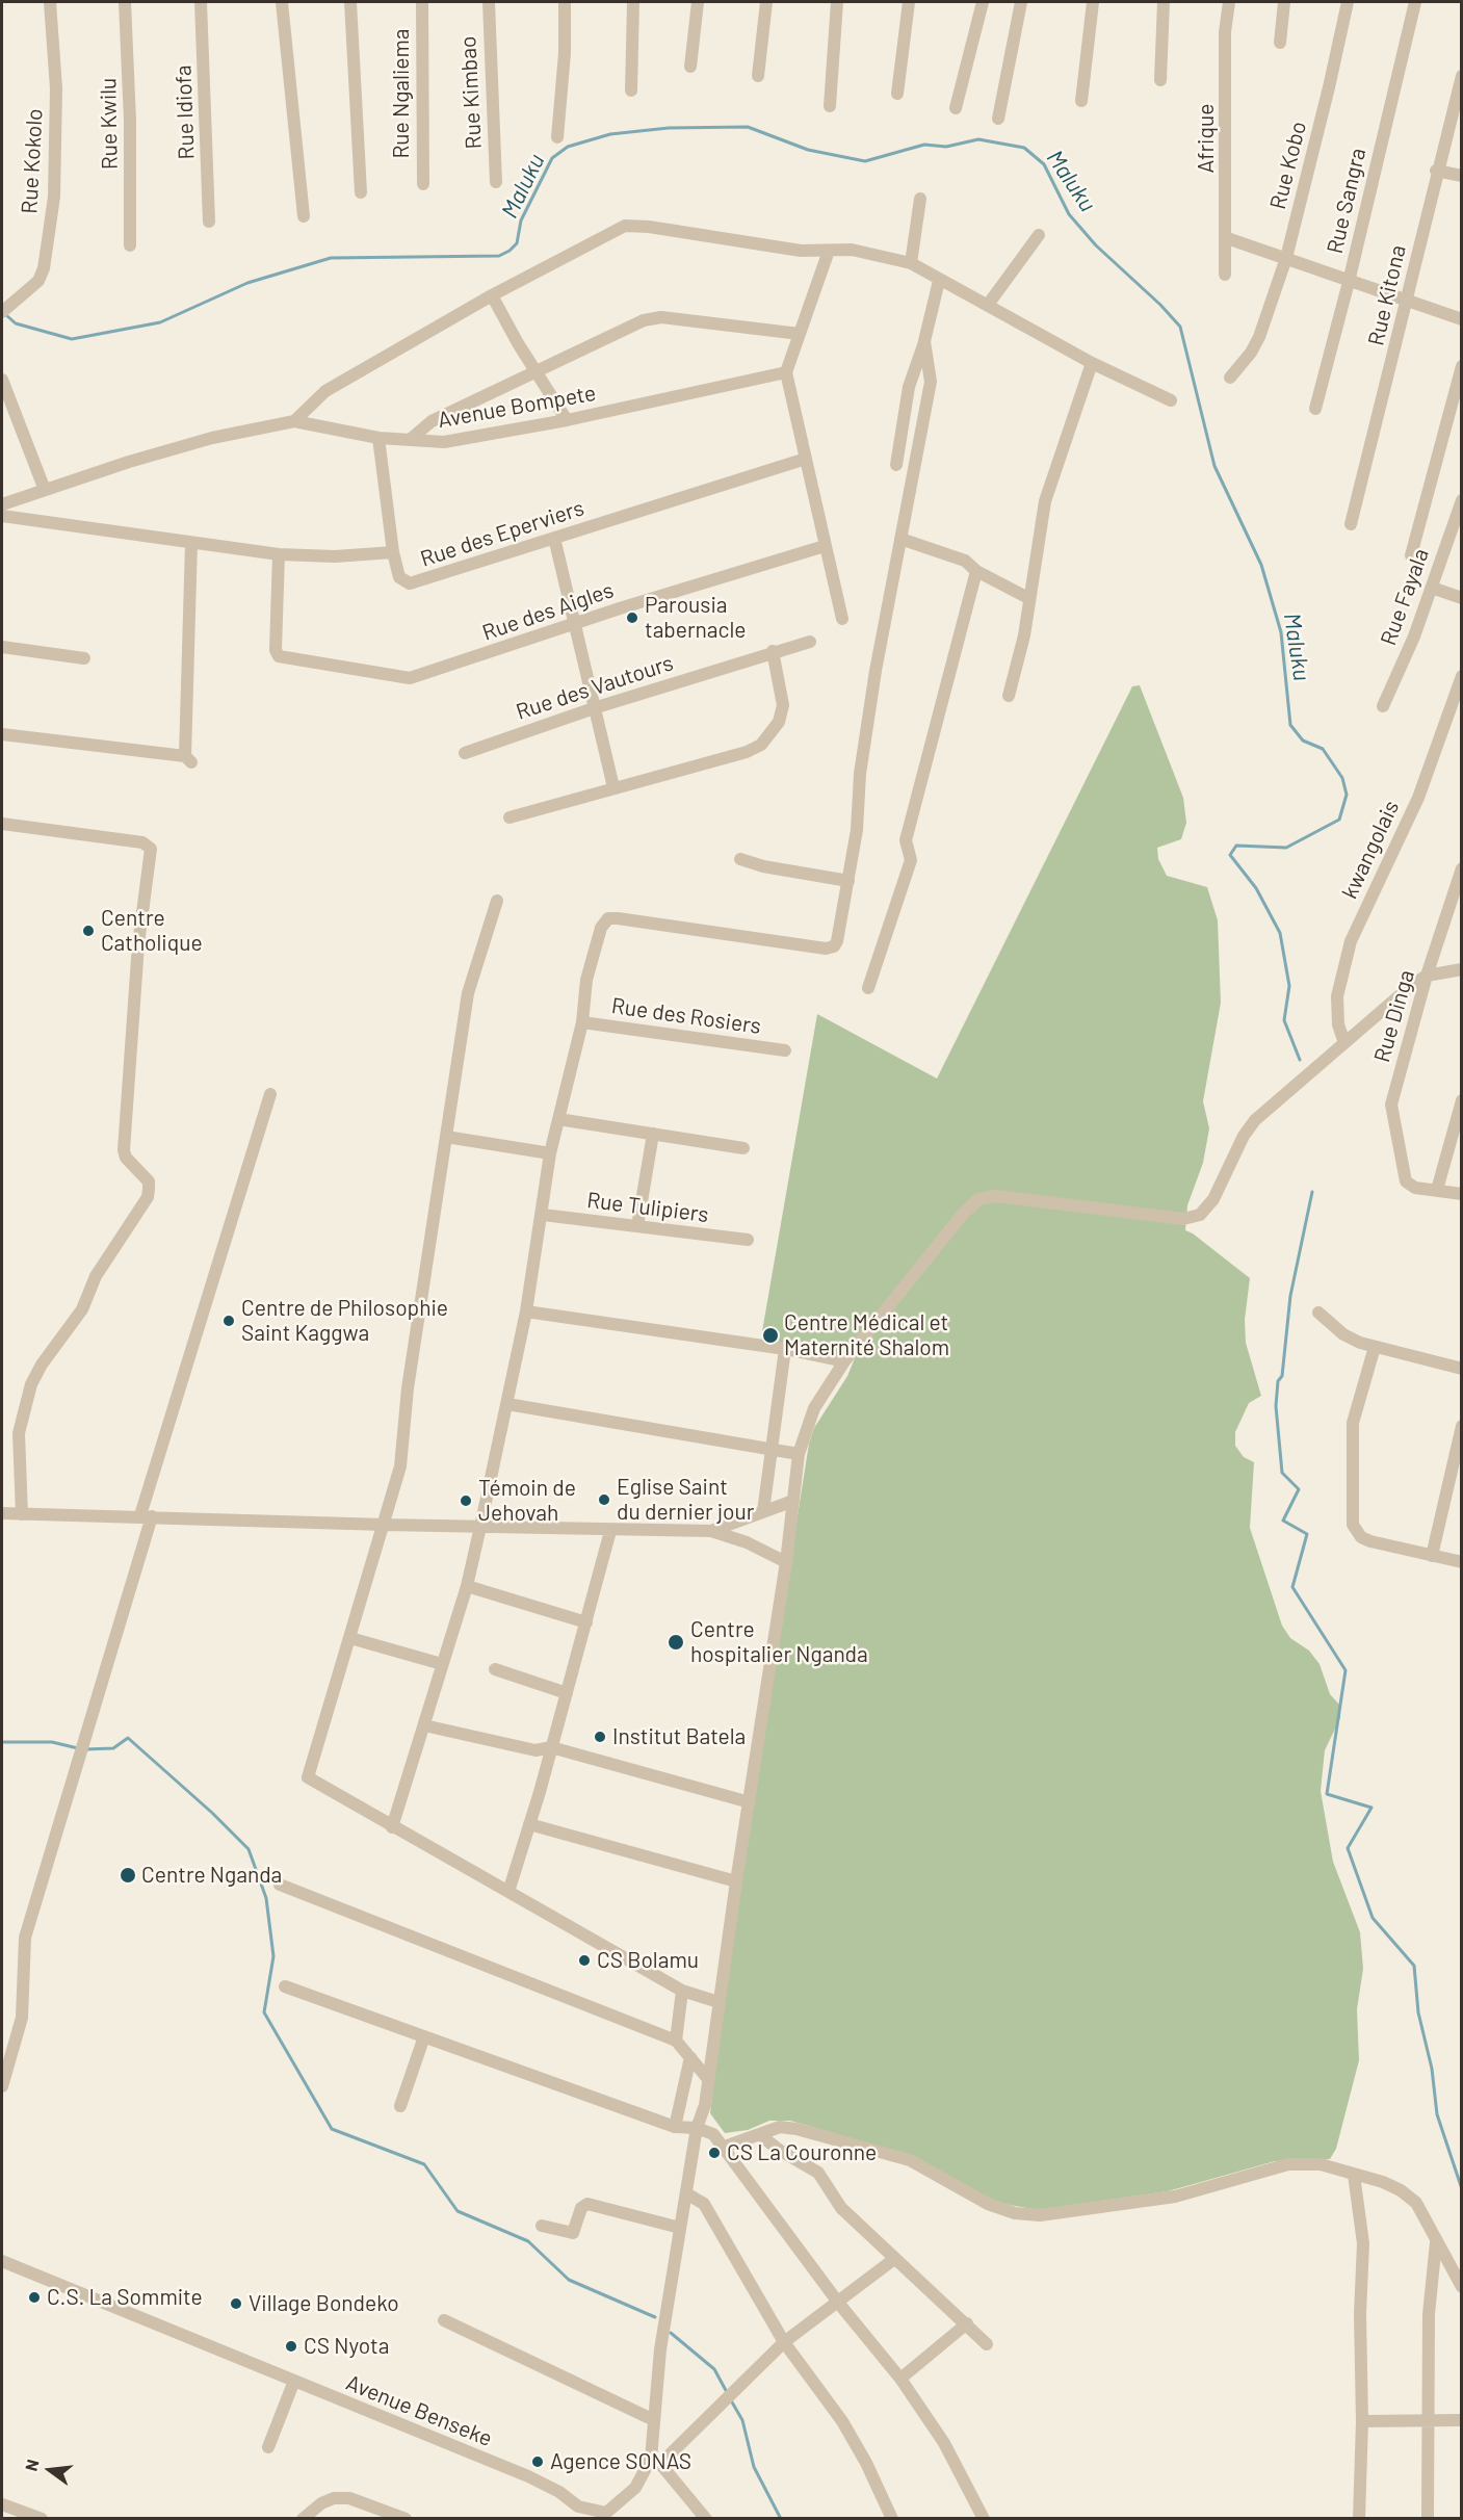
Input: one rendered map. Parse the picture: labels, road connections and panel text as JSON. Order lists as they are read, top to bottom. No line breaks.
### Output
{"streets":{"street":["Rue Kimbao","Rue Ngaliema","Rue Idiofa","Rue Kwilu","Afrique","Rue Kokolo","Rue Kobo","Rue Sangra","Rue Kitona","Avenue Bompete","Rue des Eperviers","Rue Fayala","Rue des Aigles","Rue des Vautours","kwangolais","Rue des Rosiers","Rue Dinga","Rue Tulipiers","Avenue Benseke"]},"crossings":[["Rue des Eperviers","Rue des Aigles"]],"water":["Maluku"],"places":["Parousia tabernacle","Centre Catholique","Centre de Philosophie Saint Kaggwa","Centre Médical et Maternité Shalom","Eglise Saint du dernier jour","Témoin de Jehovah","Centre hospitalier Nganda","Institut Batela","Centre Nganda","CS Bolamu","CS La Couronne","C.S. La Sommite","Village Bondeko","CS Nyota","Agence SONAS"],"north":"left"}
